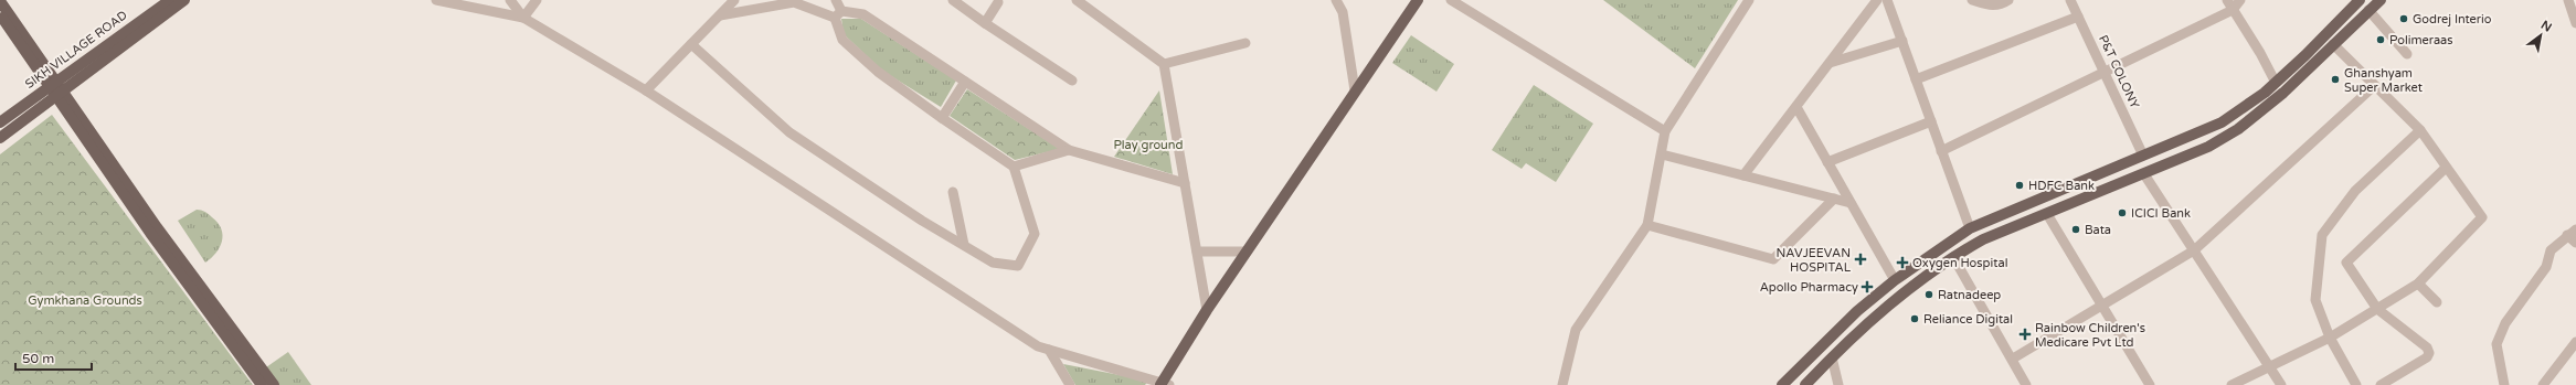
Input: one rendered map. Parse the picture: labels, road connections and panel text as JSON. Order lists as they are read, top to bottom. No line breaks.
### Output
{"streets":{"main road":["SIKH VILLAGE ROAD"],"street":["P&T COLONY"]},"parks":["Play ground","Gymkhana Grounds"],"places":{"other":["Godrej Interio","Polimeraas","Ghanshyam Super Market","HDFC Bank","ICICI Bank","Bata","Ratnadeep","Reliance Digital"],"health":["NAVJEEVAN HOSPITAL","Oxygen Hospital","Apollo Pharmacy","Rainbow Children's Medicare Pvt Ltd"]},"scale_bar":"50 m","north":"top right"}
